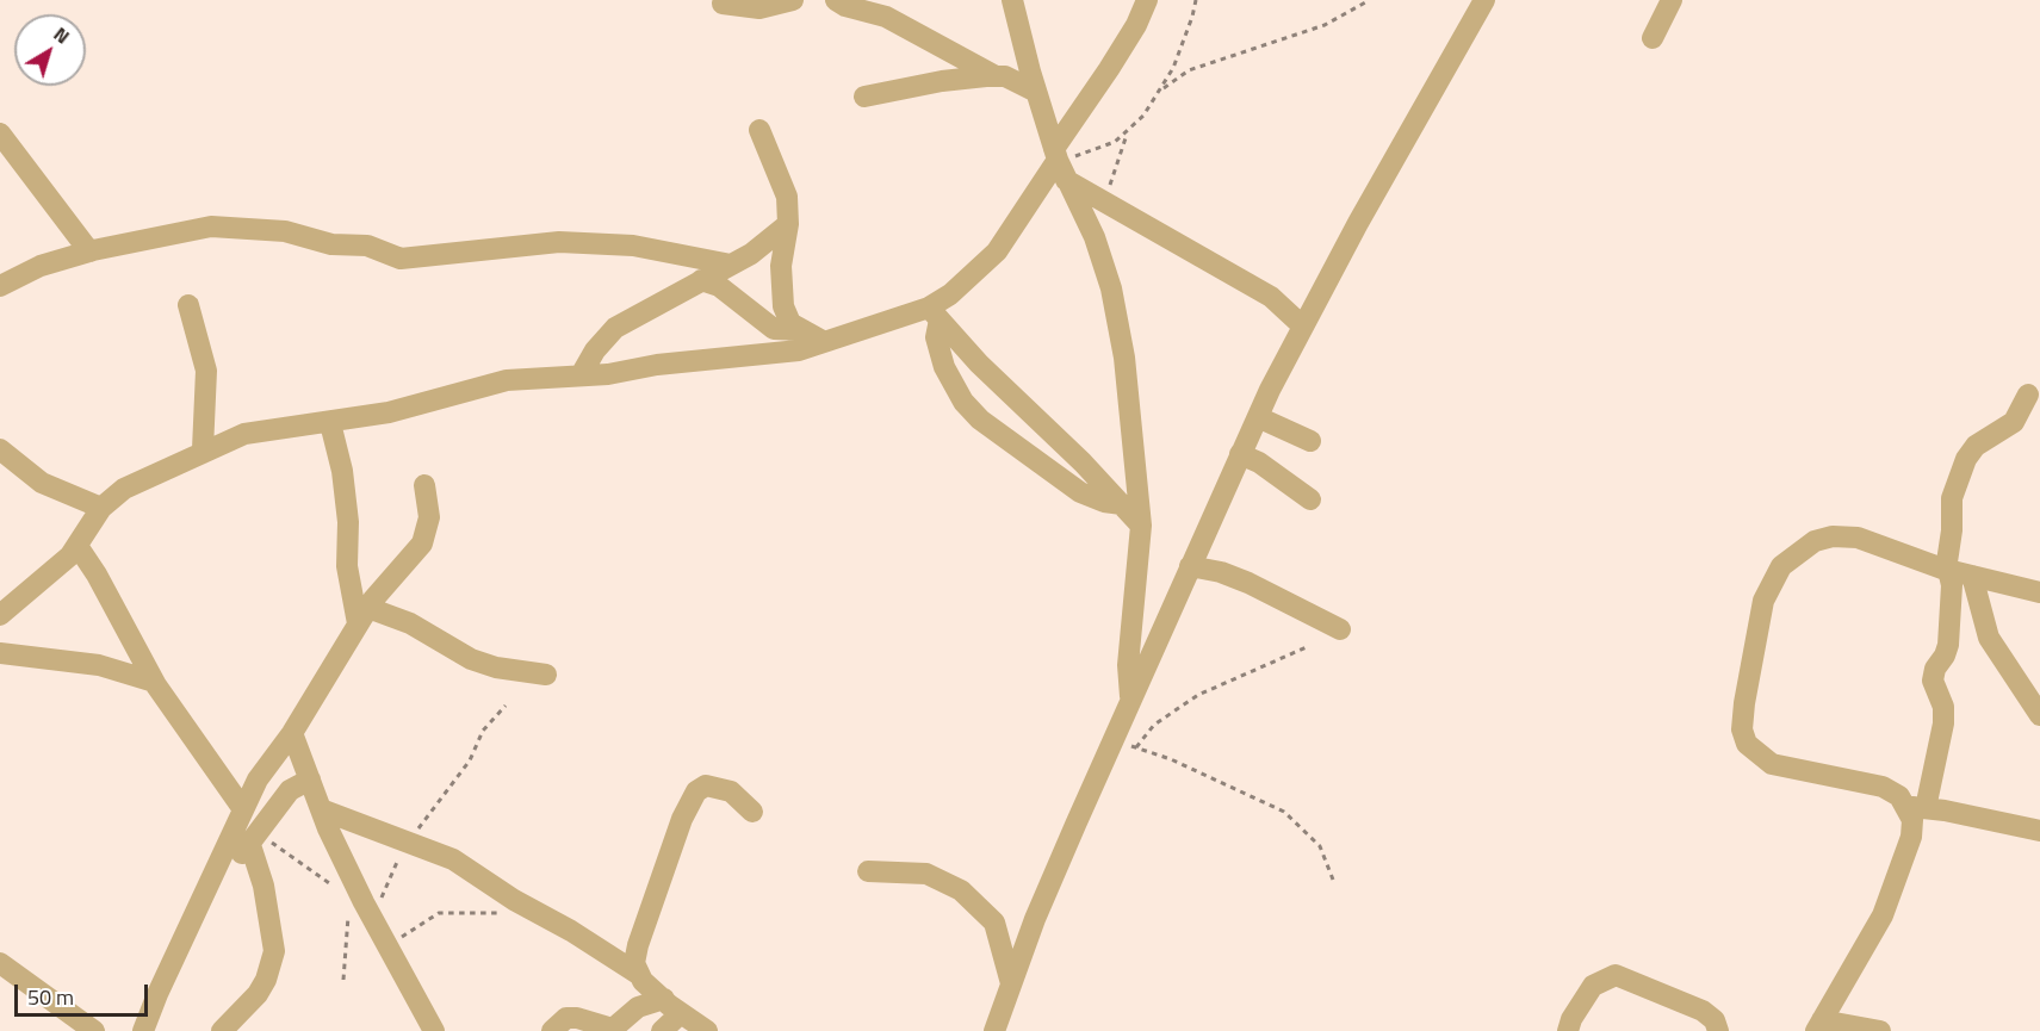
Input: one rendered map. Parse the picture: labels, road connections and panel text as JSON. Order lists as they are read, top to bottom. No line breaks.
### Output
{"scale_bar":"50 m","north":"top right"}
